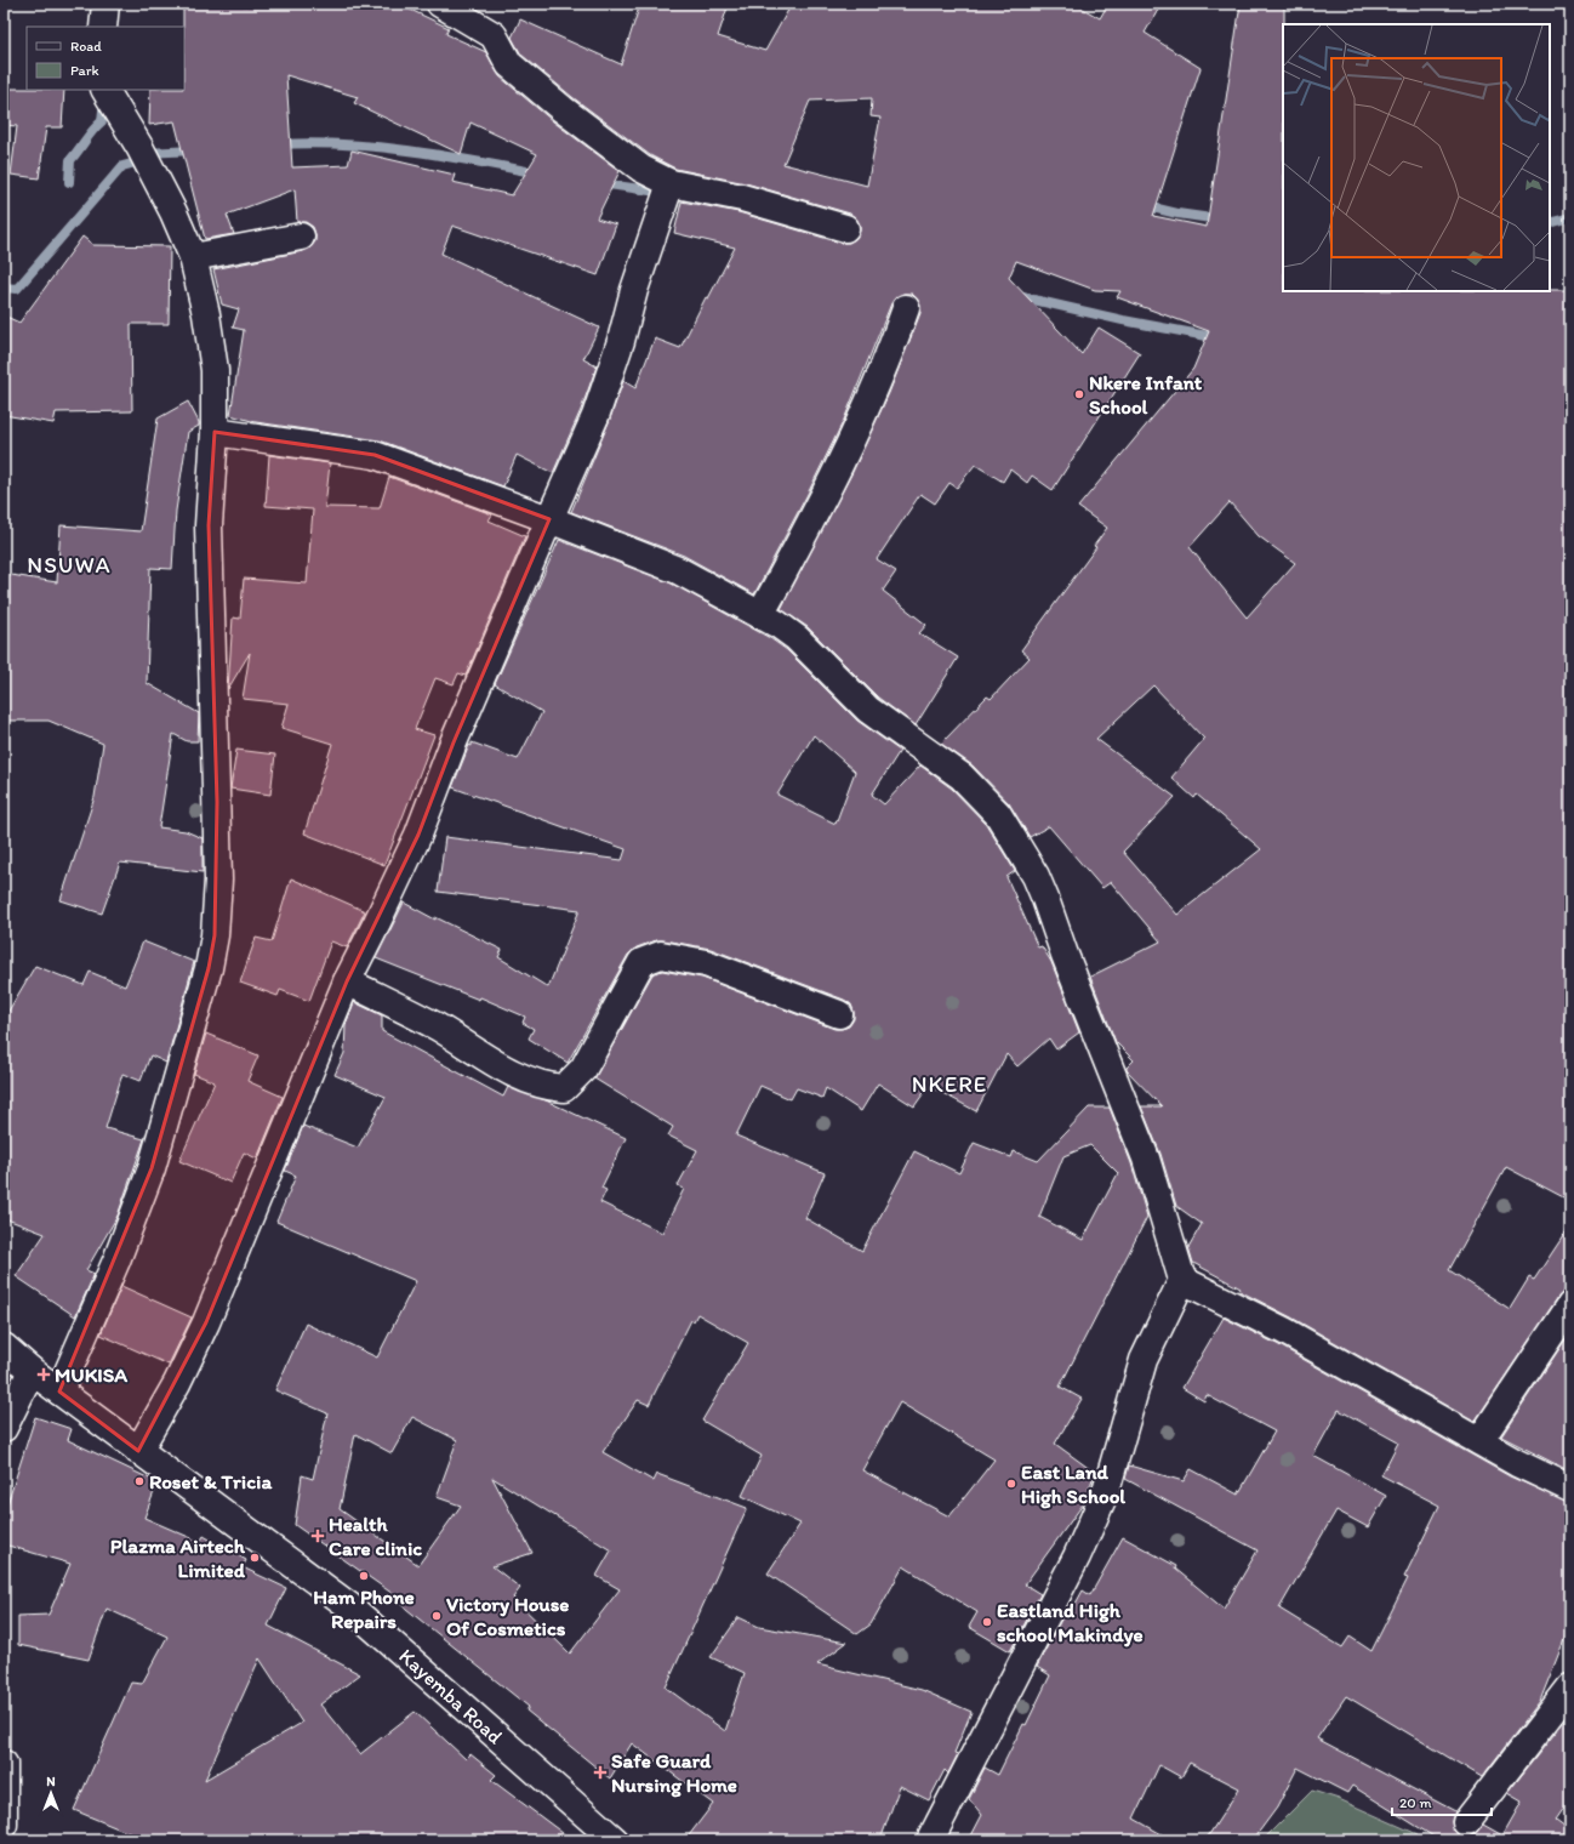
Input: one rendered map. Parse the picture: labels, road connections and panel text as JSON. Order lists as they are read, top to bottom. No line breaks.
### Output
{"streets":{"street":["Kayemba Road"]},"districts":["NSUWA","NKERE"],"places":{"other":["Nkere Infant School","Roset & Tricia","East Land High School","Plazma Airtech Limited","Ham Phone Repairs","Victory House Of Cosmetics","Eastland High school Makindye"],"health":["MUKISA","Health Care clinic","Safe Guard Nursing Home"]},"legend":["Road","Park"],"scale_bar":"20 m","north":"top"}
